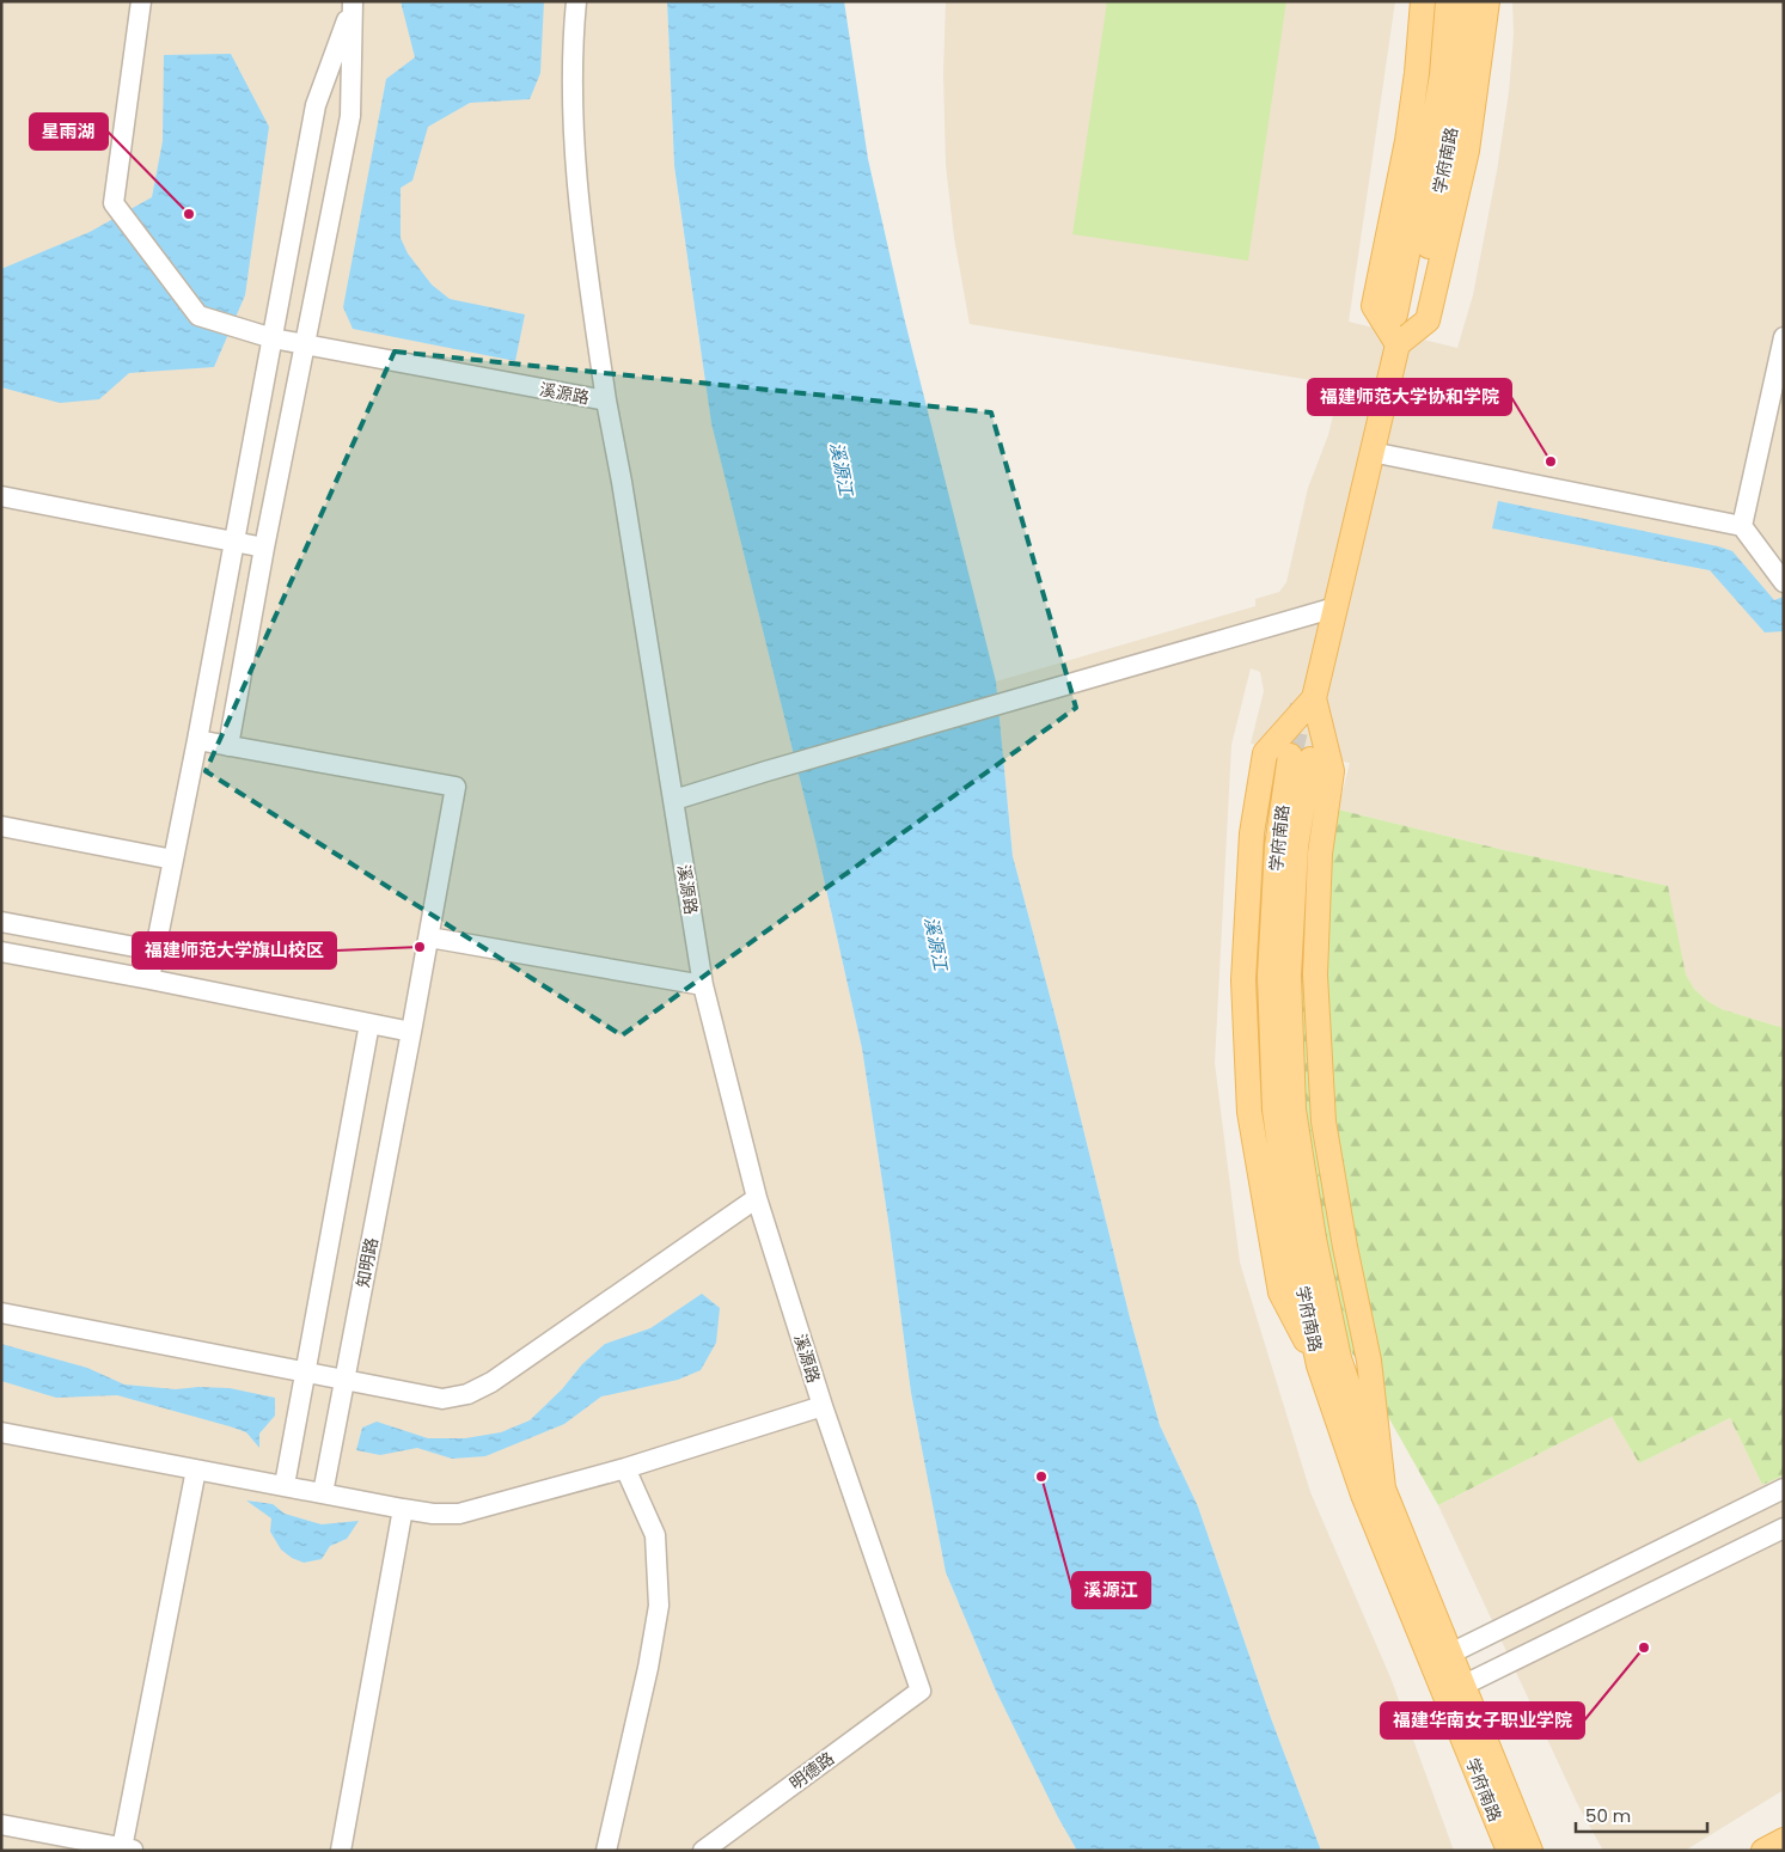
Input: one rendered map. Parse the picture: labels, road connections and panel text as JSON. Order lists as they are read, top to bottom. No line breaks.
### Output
{"streets":{"main road":["学府南路"],"street":["溪源路","知明路","明德路"]},"crossings":[["溪源路","明德路"]],"water":["溪源江"],"places":["星雨湖","福建师范大学协和学院","福建师范大学旗山校区","溪源江","福建华南女子职业学院"],"scale_bar":"50 m"}
